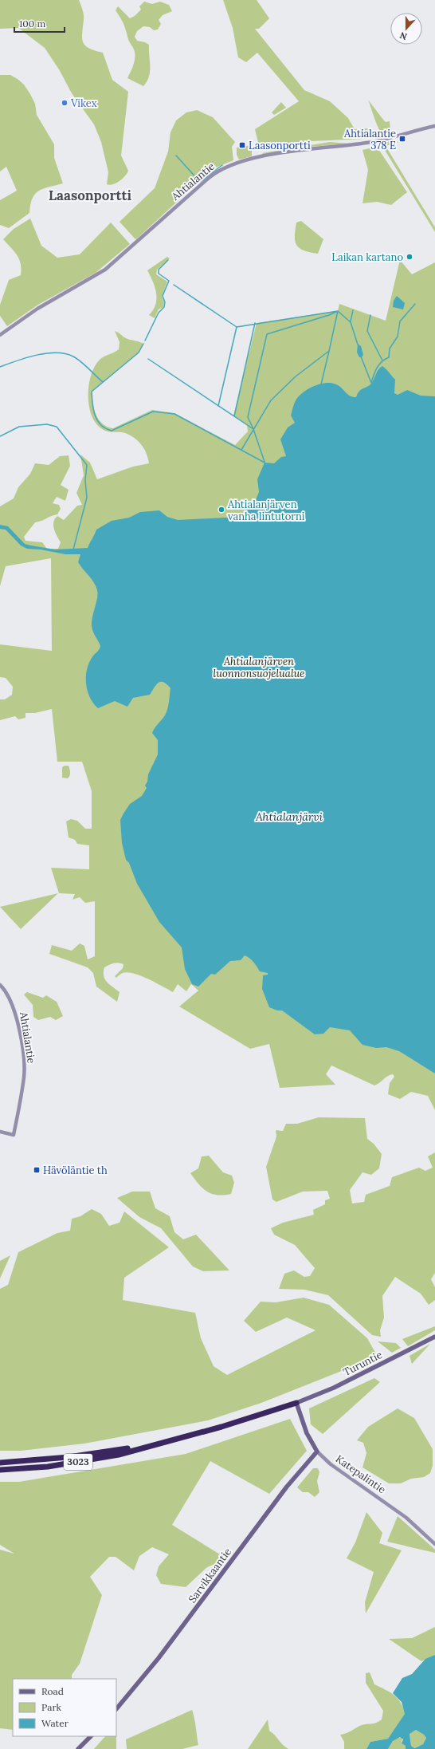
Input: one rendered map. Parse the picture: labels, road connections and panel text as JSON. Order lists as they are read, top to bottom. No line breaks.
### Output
{"streets":{"highway":["3023"],"main road":["Turuntie","Katepalintie","Sarvikkaantie"],"street":["Ahtialantie"]},"crossings":[["Turuntie","3023"],["Turuntie","Katepalintie"],["3023","Katepalintie"],["Katepalintie","Sarvikkaantie"]],"districts":["Laasonportti"],"water":["Ahtialanjärvi"],"parks":["Ahtialanjärven luonnonsuojelualue"],"places":{"other":["Vikex","Laikan kartano","Ahtialanjärven vanha lintutorni"],"transit":["Ahtialantie 378 E","Laasonportti","Hävöläntie th"]},"legend":["Road","Park","Water"],"scale_bar":"100 m","north":"bottom"}
